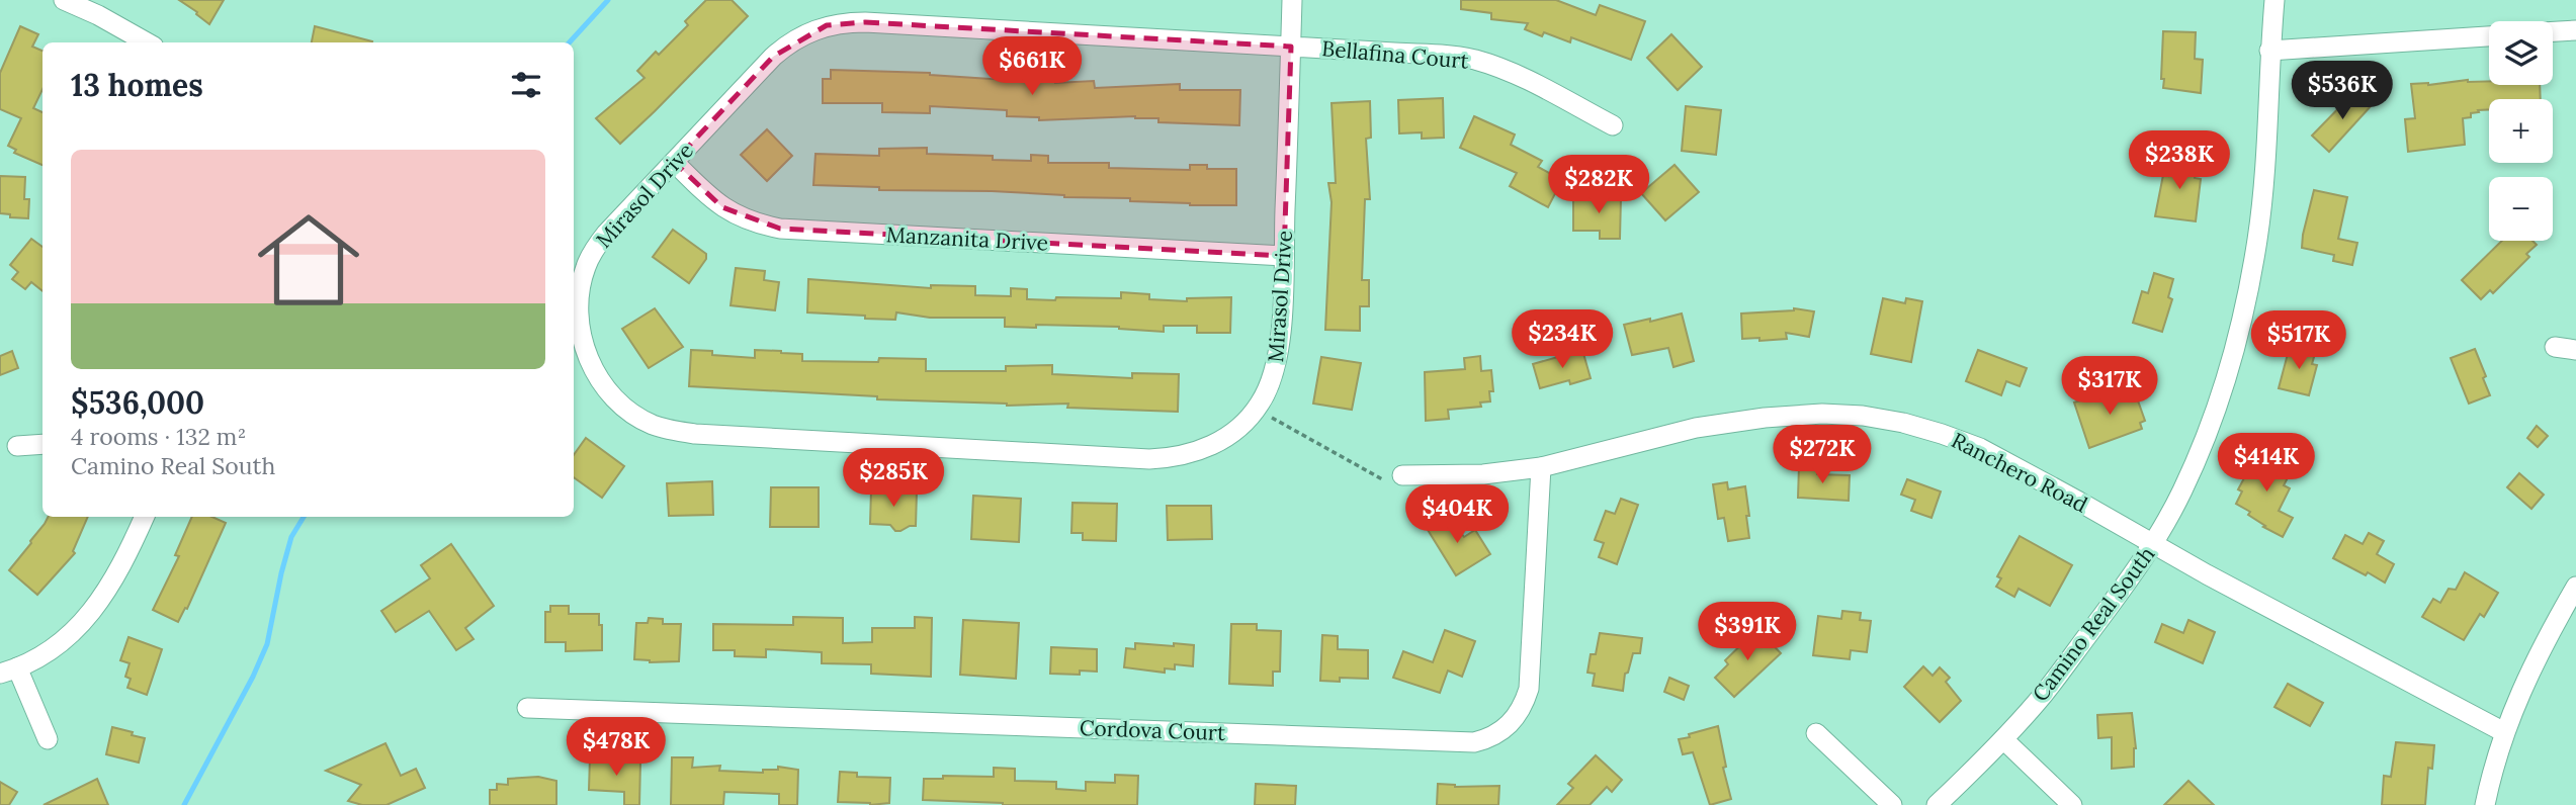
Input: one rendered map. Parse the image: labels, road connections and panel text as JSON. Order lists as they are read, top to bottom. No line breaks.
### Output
{"streets":{"street":["Bellafina Court","Mirasol Drive","Manzanita Drive","Ranchero Road","Camino Real South","Cordova Court"]},"crossings":[["Bellafina Court","Mirasol Drive"],["Mirasol Drive","Manzanita Drive"],["Ranchero Road","Camino Real South"],["Ranchero Road","Cordova Court"]],"page":{"map_buttons":["+","−"],"price":["$661K","$536K","$238K","$282K","$234K","$517K","$317K","$272K","$414K","$285K","$404K","$391K","$478K"],"heading":"13 homes","list":[{"name":"$536,000","note":"4 rooms · 132 m² · Camino Real South"}]}}
